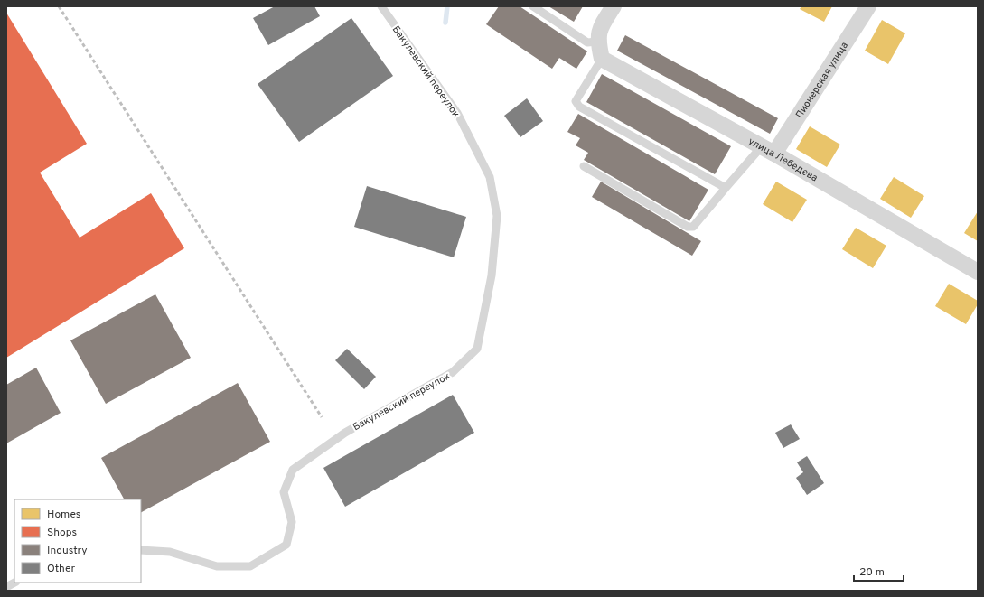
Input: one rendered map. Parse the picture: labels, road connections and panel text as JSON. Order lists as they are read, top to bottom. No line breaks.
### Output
{"streets":{"street":["Пионерская улица","улица Лебедева"],"lane":["Бакулевский переулок"]},"crossings":[["Пионерская улица","улица Лебедева"]],"legend":["Homes","Shops","Industry","Other"],"scale_bar":"20 m"}
